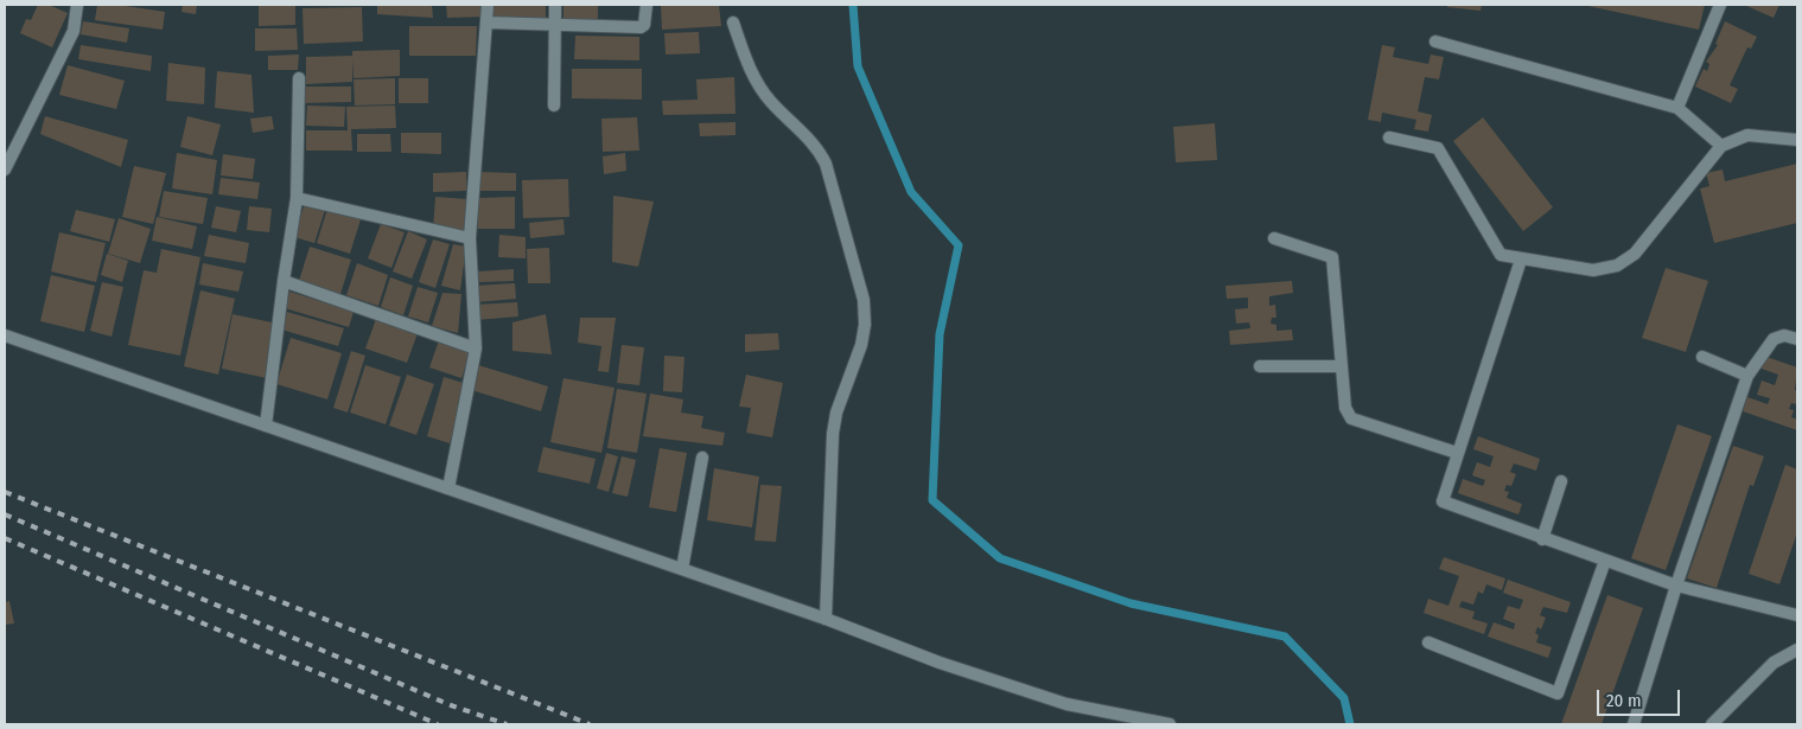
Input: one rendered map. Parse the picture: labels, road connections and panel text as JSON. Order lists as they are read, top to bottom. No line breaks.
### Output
{"scale_bar":"20 m"}
